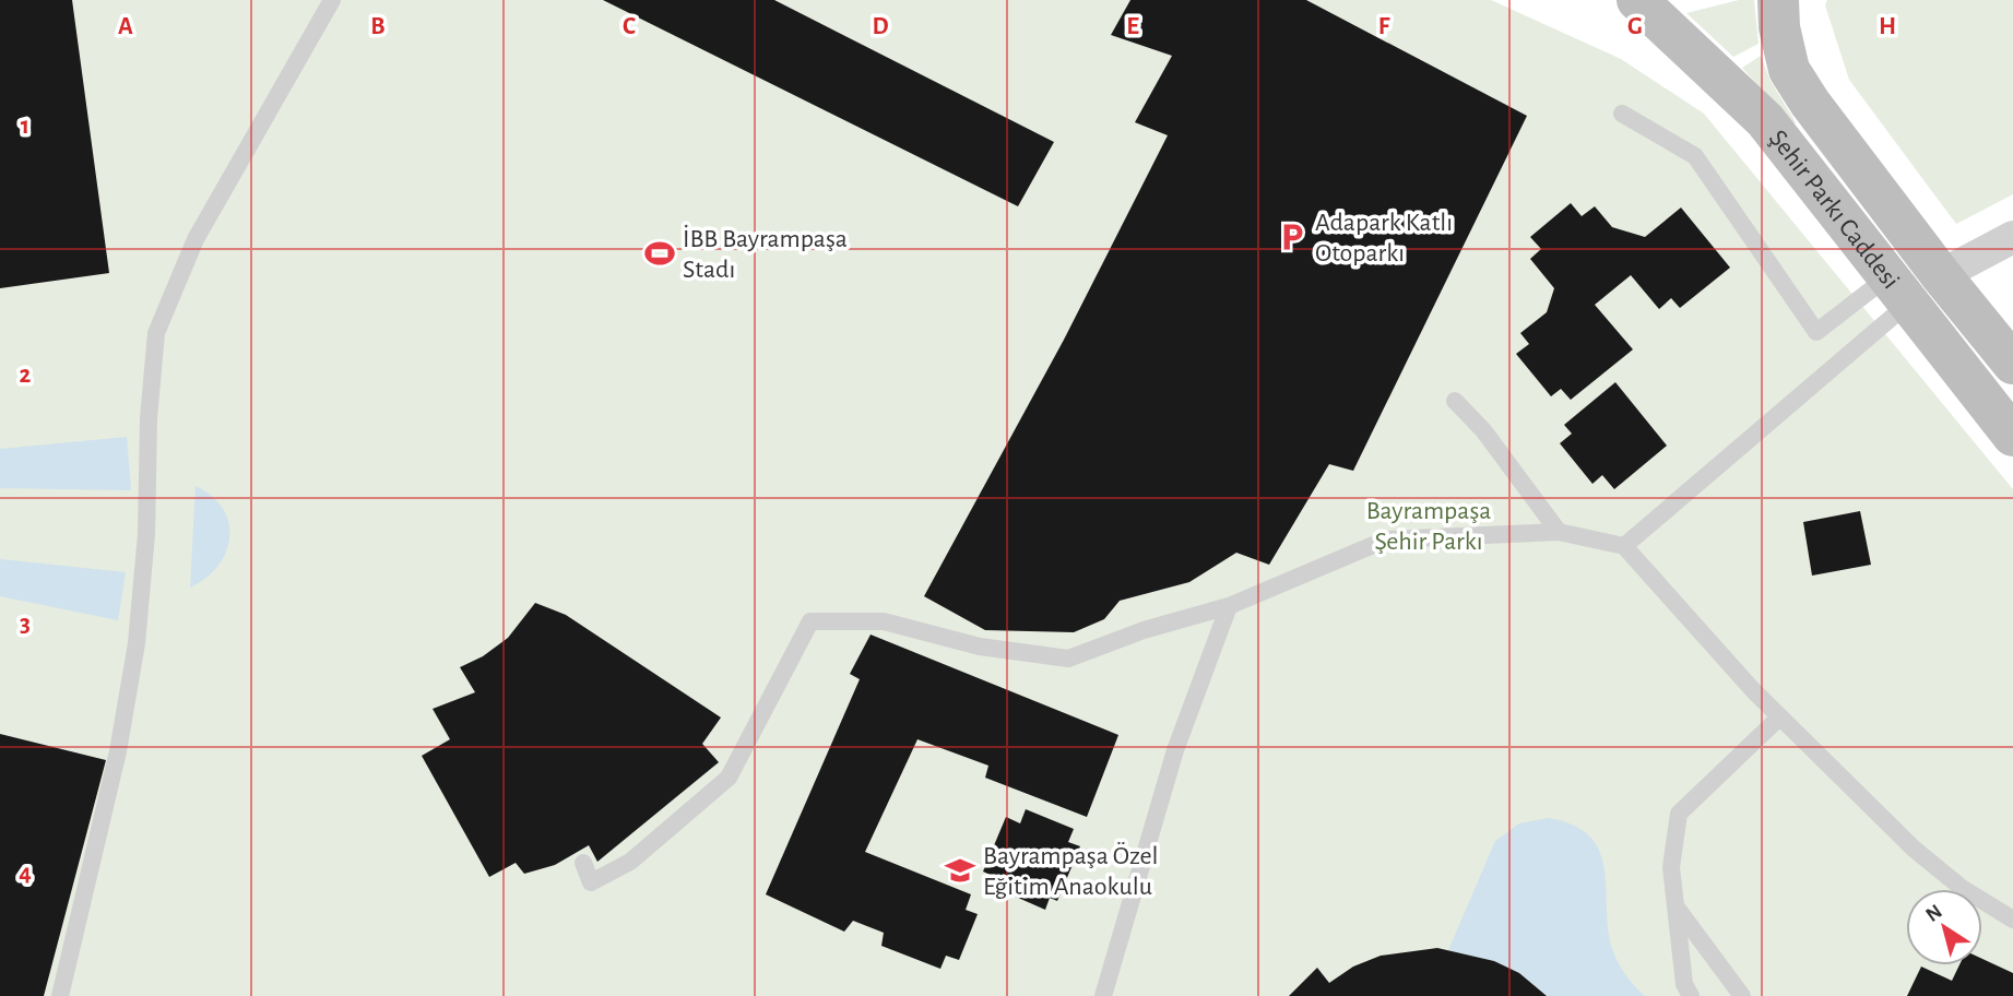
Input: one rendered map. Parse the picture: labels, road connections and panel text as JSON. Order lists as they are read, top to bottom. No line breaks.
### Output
{"streets":{"main road":["Şehir Parkı Caddesi"]},"parks":["Bayrampaşa Şehir Parkı"],"places":{"parking":["Adapark Katlı Otoparkı"],"sports":["İBB Bayrampaşa Stadı"],"school or university":["Bayrampaşa Özel Eğitim Anaokulu"]},"north":"top left","grid":{"columns":["A","B","C","D","E","F","G","H"],"rows":["1","2","3","4"]}}
